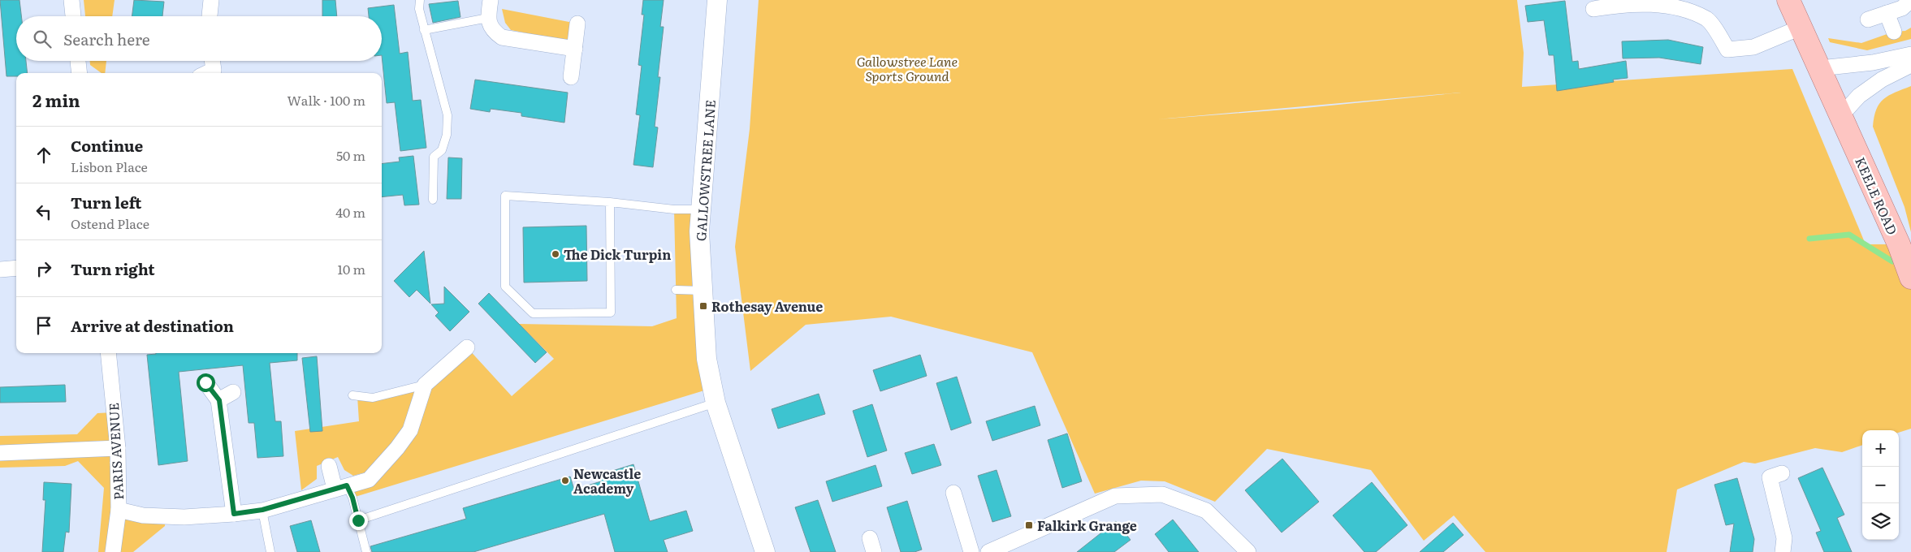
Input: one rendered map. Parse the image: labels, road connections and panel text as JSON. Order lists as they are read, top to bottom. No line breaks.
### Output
{"streets":{"main road":["KEELE ROAD"],"street":["GALLOWSTREE LANE","PARIS AVENUE"]},"parks":["Gallowstree Lane Sports Ground"],"places":{"other":["The Dick Turpin","Newcastle Academy"],"transit":["Rothesay Avenue","Falkirk Grange"]},"page":{"search":"Search here","heading":["2 min","Walk · 100 m"],"list":[["Continue","Lisbon Place","50 m"],["Turn left","Ostend Place","40 m"],["Turn right","10 m"],"Arrive at destination"],"map_buttons":["+","−"]}}
